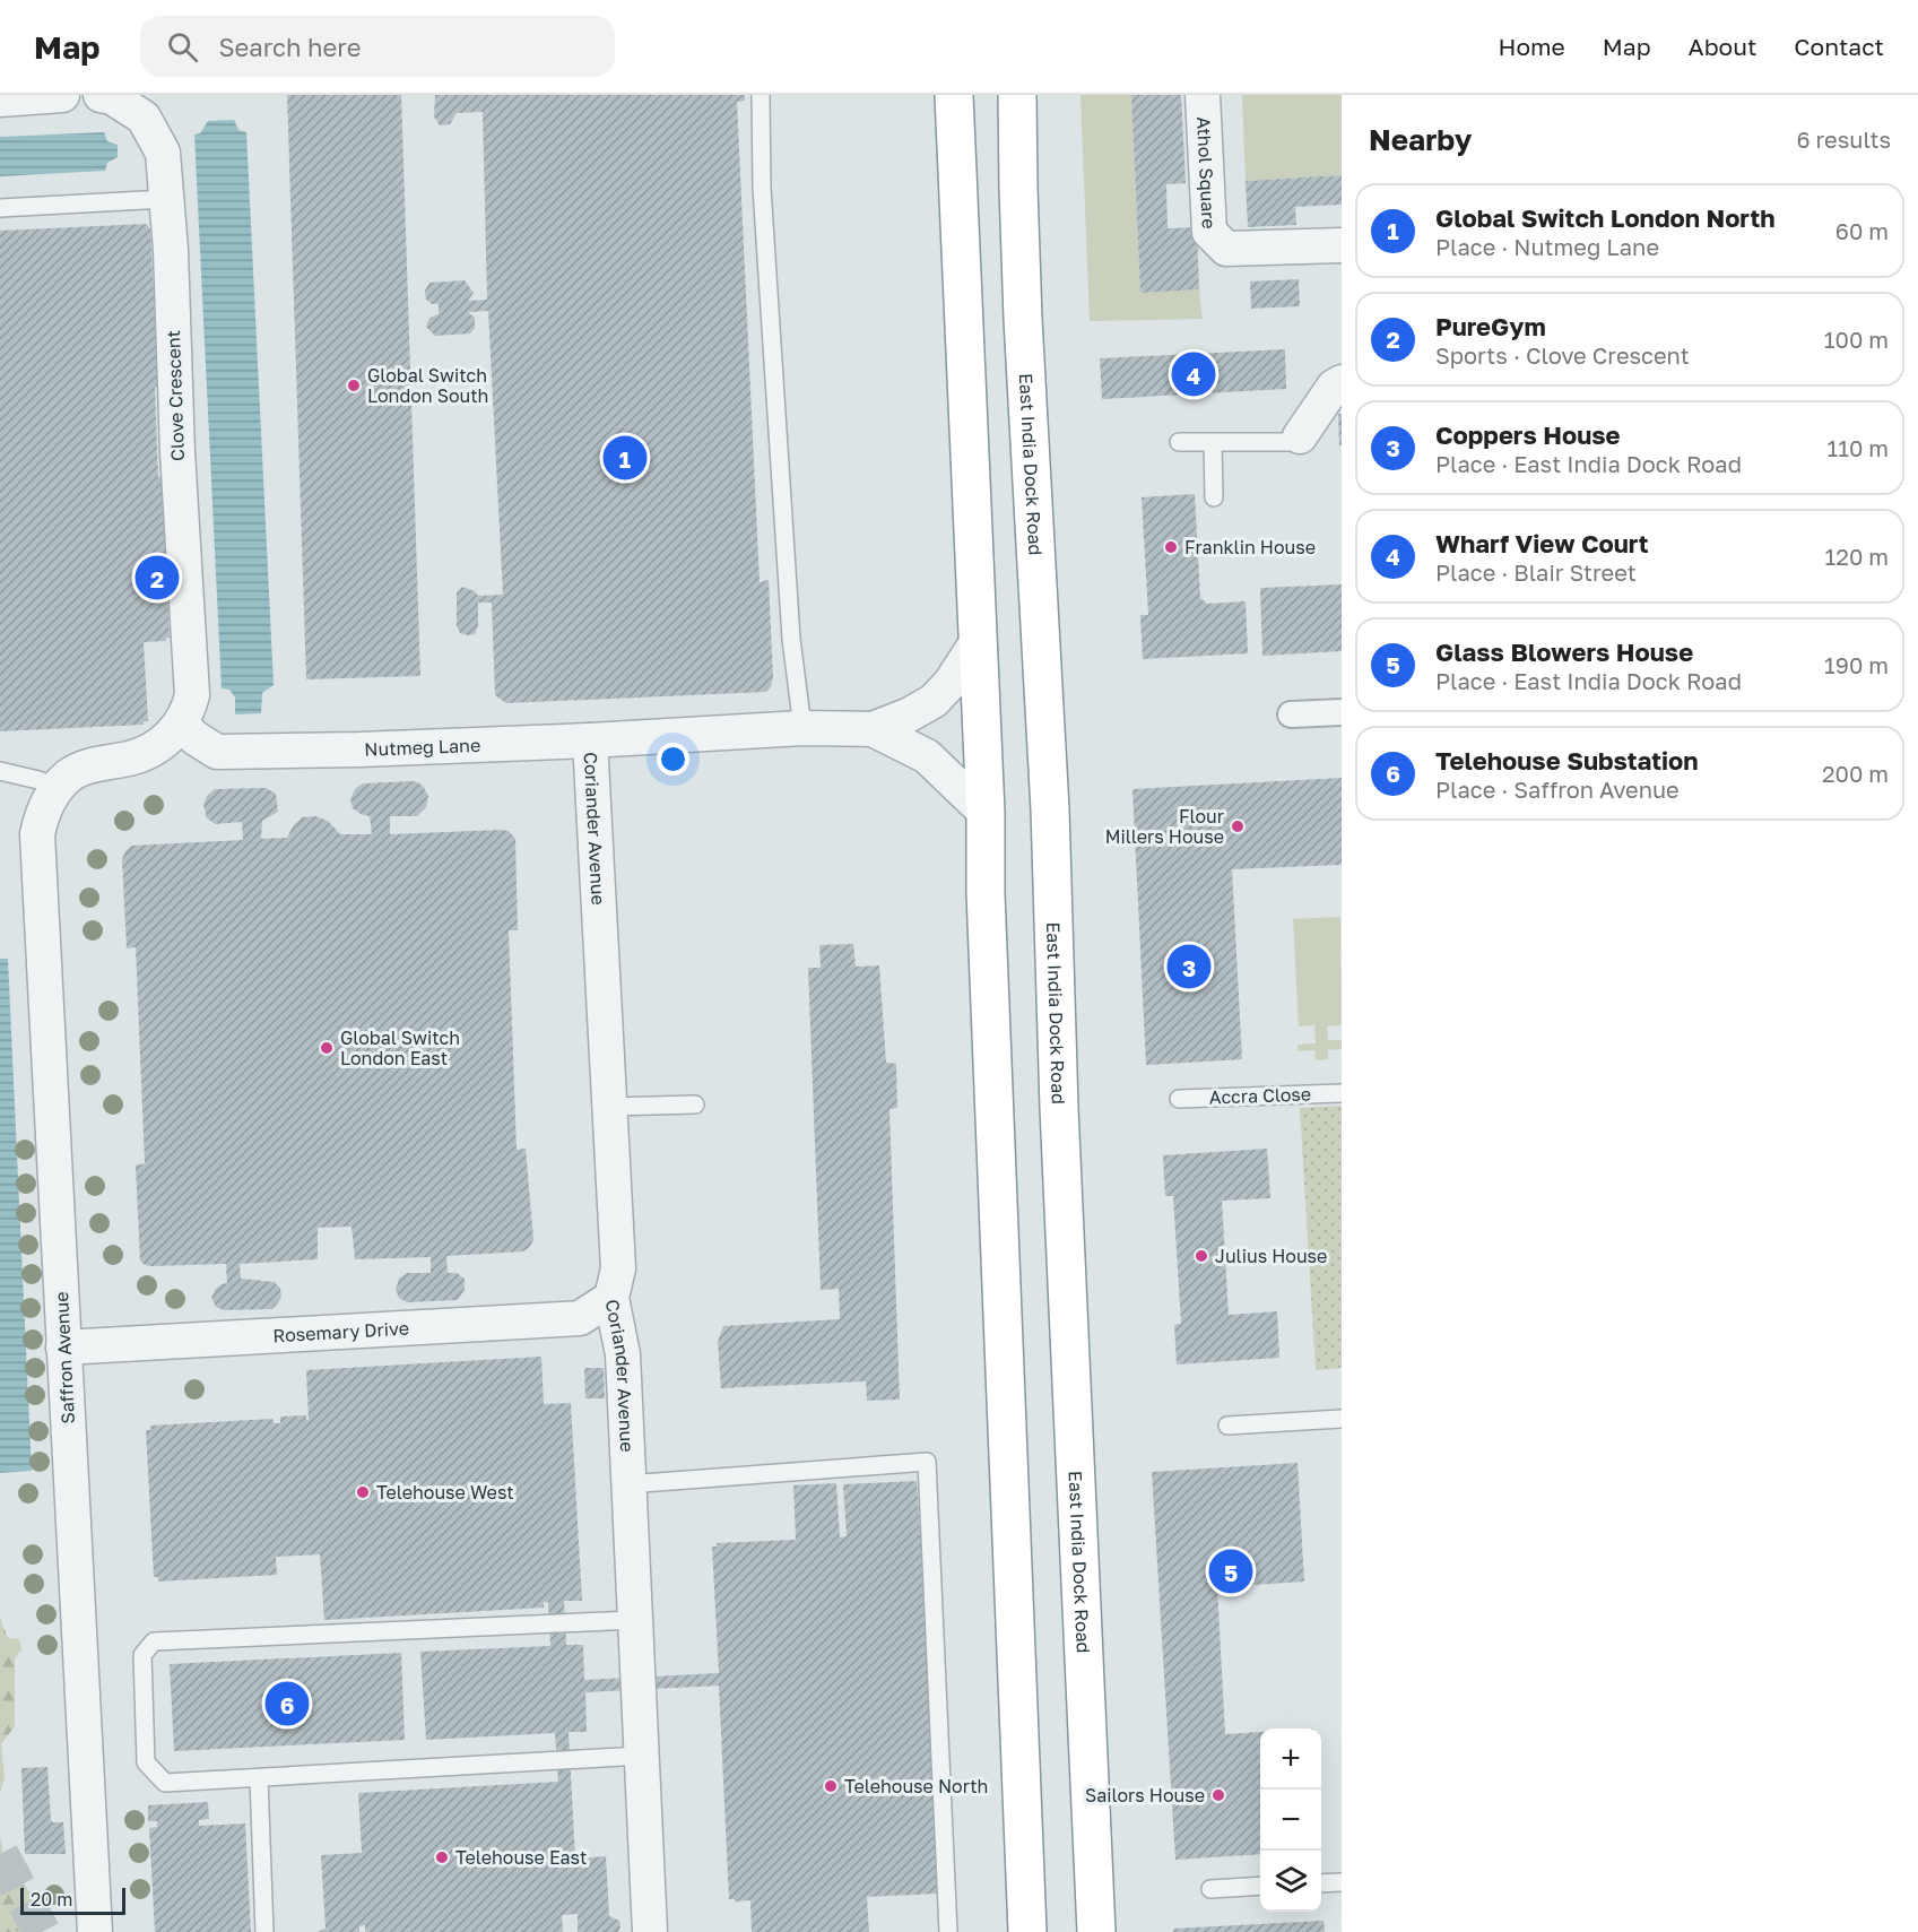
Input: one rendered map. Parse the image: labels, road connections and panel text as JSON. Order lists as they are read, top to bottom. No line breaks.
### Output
{"streets":{"highway":["East India Dock Road"],"street":["Athol Square","Clove Crescent","Nutmeg Lane","Coriander Avenue","Rosemary Drive","Saffron Avenue"],"lane":["Accra Close"]},"crossings":[["Clove Crescent","Nutmeg Lane"],["Nutmeg Lane","Coriander Avenue"],["Coriander Avenue","Rosemary Drive"],["Rosemary Drive","Saffron Avenue"]],"places":["Global Switch London South","Franklin House","Flour Millers House","Global Switch London East","Julius House","Telehouse West","Telehouse North","Sailors House","Telehouse East"],"scale_bar":"20 m","page":{"header":"Map","search":"Search here","nav":["Home","Map","About","Contact"],"heading":["Nearby","6 results"],"list":[{"mark":"1","name":"Global Switch London North","note":"Place · Nutmeg Lane","value":"60 m"},{"mark":"2","name":"PureGym","note":"Sports · Clove Crescent","value":"100 m"},{"mark":"3","name":"Coppers House","note":"Place · East India Dock Road","value":"110 m"},{"mark":"4","name":"Wharf View Court","note":"Place · Blair Street","value":"120 m"},{"mark":"5","name":"Glass Blowers House","note":"Place · East India Dock Road","value":"190 m"},{"mark":"6","name":"Telehouse Substation","note":"Place · Saffron Avenue","value":"200 m"}],"pins":["4","1","2","3","5","6"],"map_buttons":["+","−"],"scale":"20 m"}}
